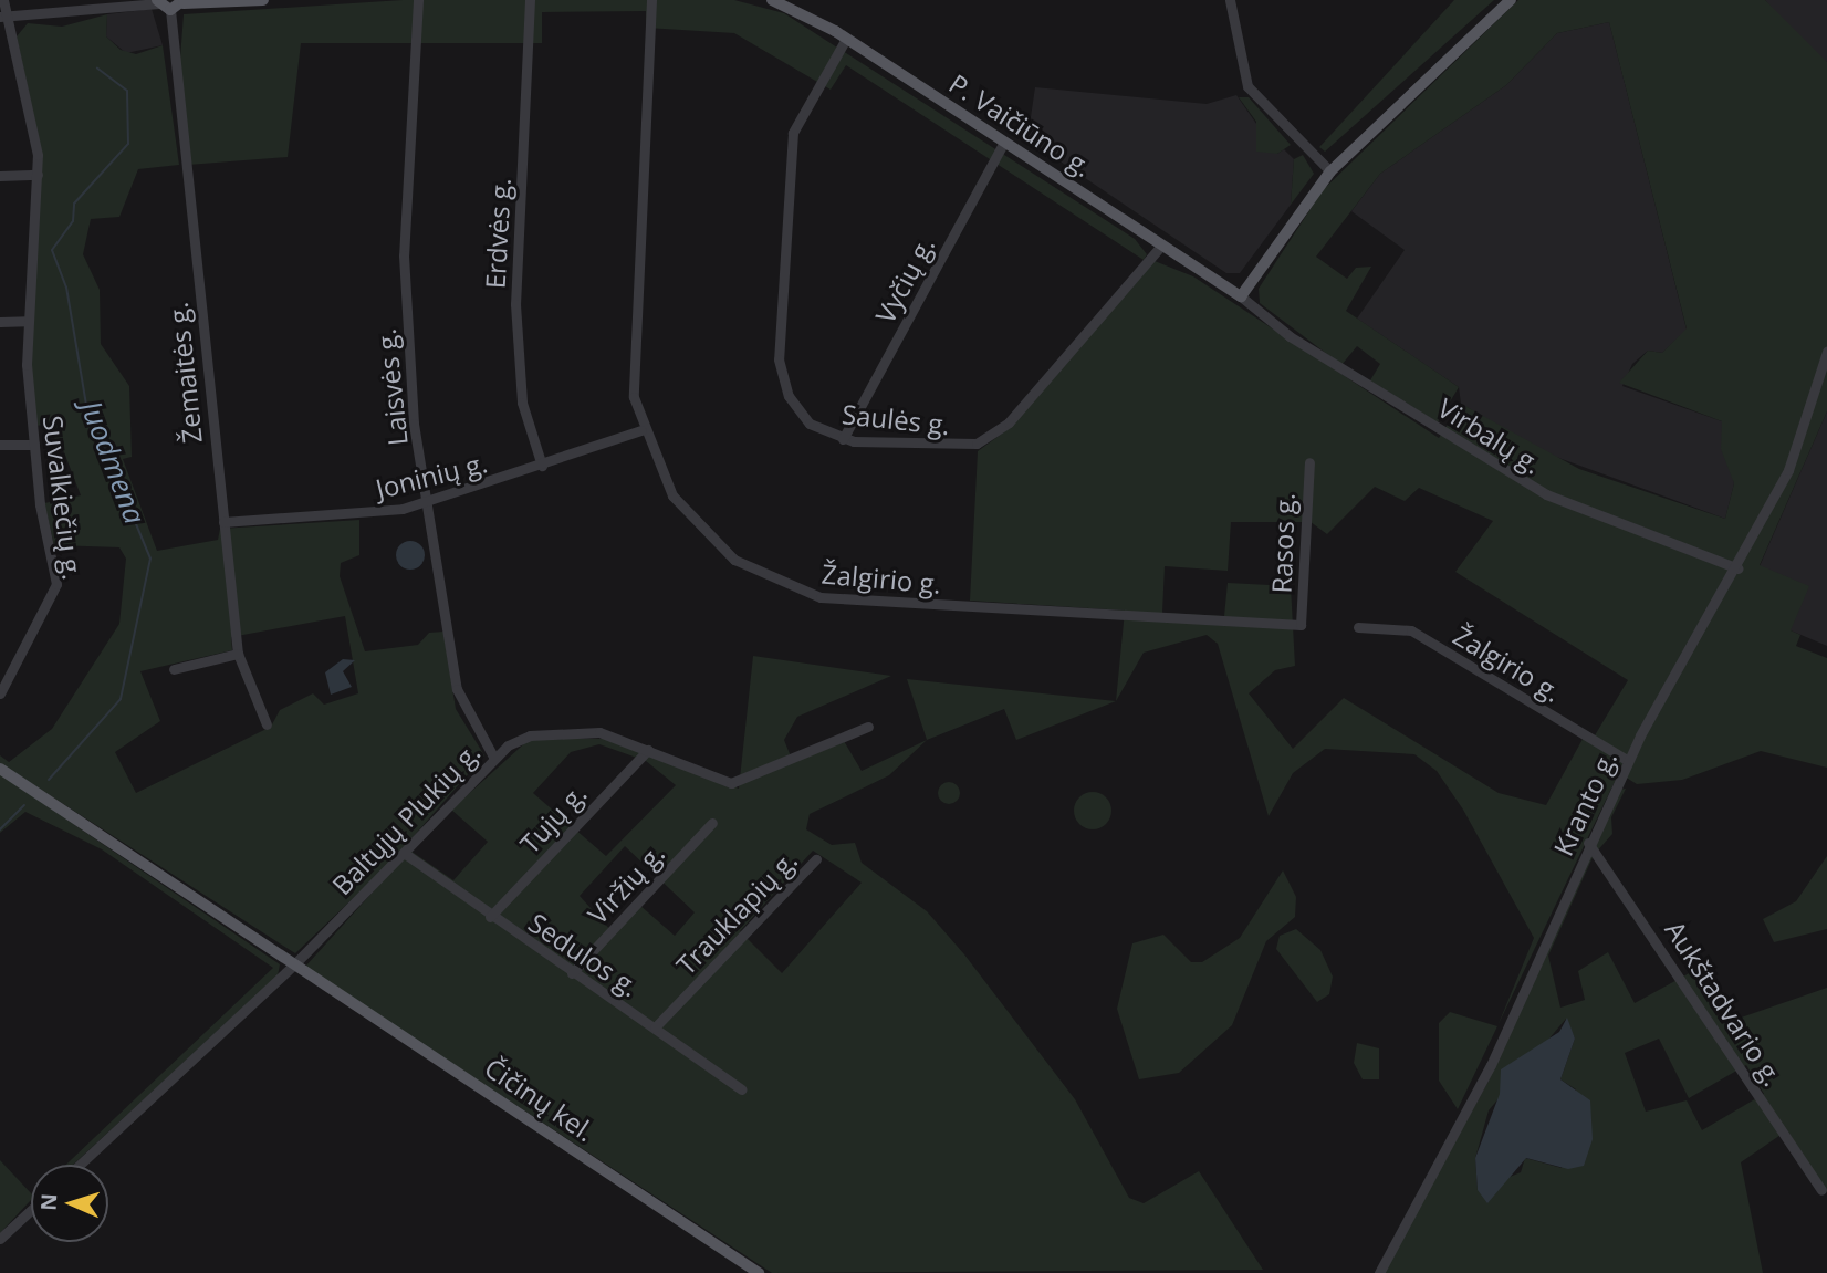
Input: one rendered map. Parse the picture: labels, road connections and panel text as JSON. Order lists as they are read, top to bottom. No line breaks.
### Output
{"streets":{"main road":["P. Vaičiūno g.","Čičinų kel."],"street":["Erdvės g.","Vyčių g.","Žemaitės g.","Laisvės g.","Saulės g.","Virbalų g.","Joninių g.","Suvalkiečių g.","Rasos g.","Žalgirio g.","Kranto g.","Baltųjų Plukių g.","Tujų g.","Viržių g.","Trauklapių g.","Sedulos g.","Aukštadvario g."]},"crossings":[["P. Vaičiūno g.","Vyčių g."],["P. Vaičiūno g.","Saulės g."],["P. Vaičiūno g.","Virbalų g."],["Erdvės g.","Joninių g."],["Vyčių g.","Saulės g."],["Žemaitės g.","Joninių g."],["Laisvės g.","Joninių g."],["Laisvės g.","Baltųjų Plukių g."],["Virbalų g.","Kranto g."],["Joninių g.","Žalgirio g."],["Rasos g.","Žalgirio g."],["Žalgirio g.","Kranto g."],["Kranto g.","Aukštadvario g."],["Baltųjų Plukių g.","Tujų g."],["Baltųjų Plukių g.","Sedulos g."],["Baltųjų Plukių g.","Čičinų kel."],["Tujų g.","Sedulos g."],["Viržių g.","Sedulos g."],["Trauklapių g.","Sedulos g."]],"water":["Juodmena"],"north":"left"}
